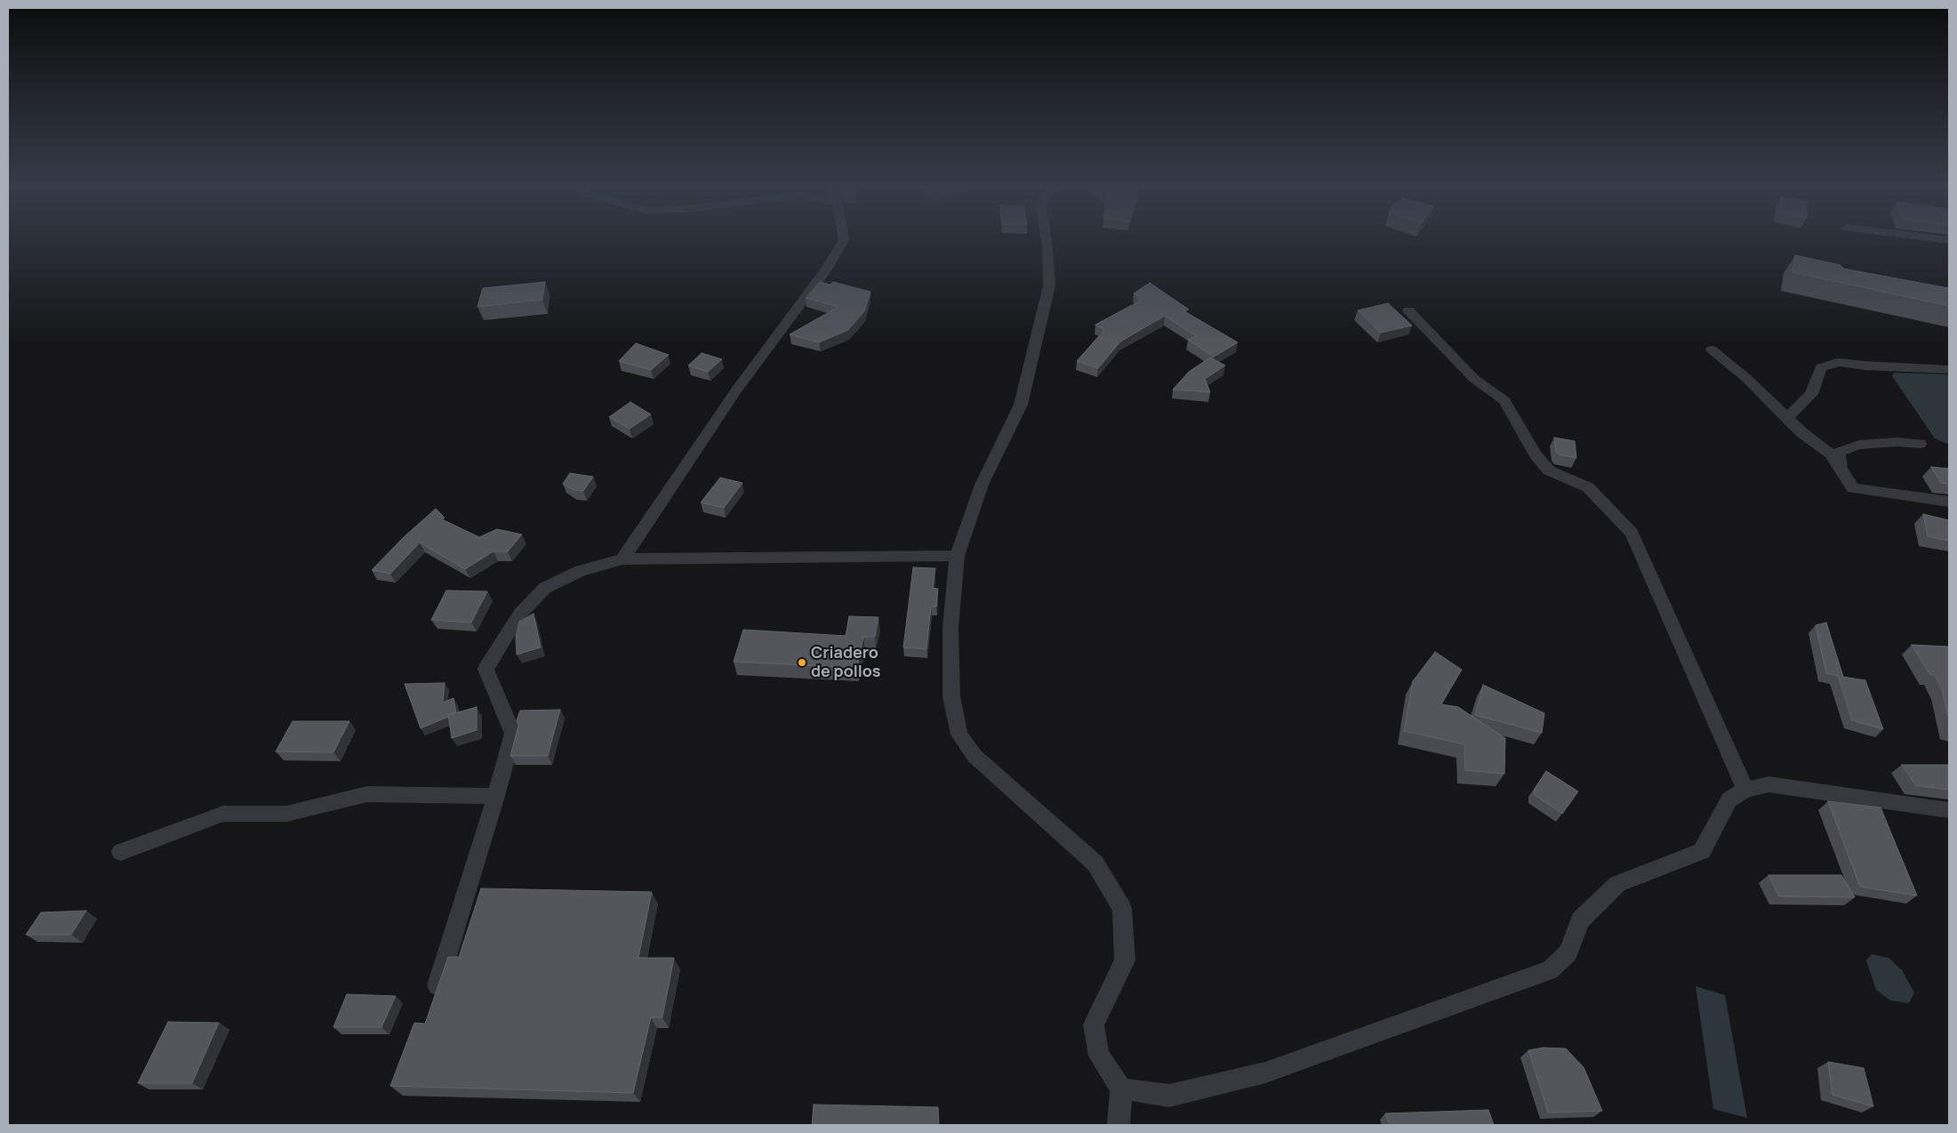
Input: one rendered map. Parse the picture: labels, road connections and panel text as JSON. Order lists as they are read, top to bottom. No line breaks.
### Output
{"places":["Criadero de pollos"]}
